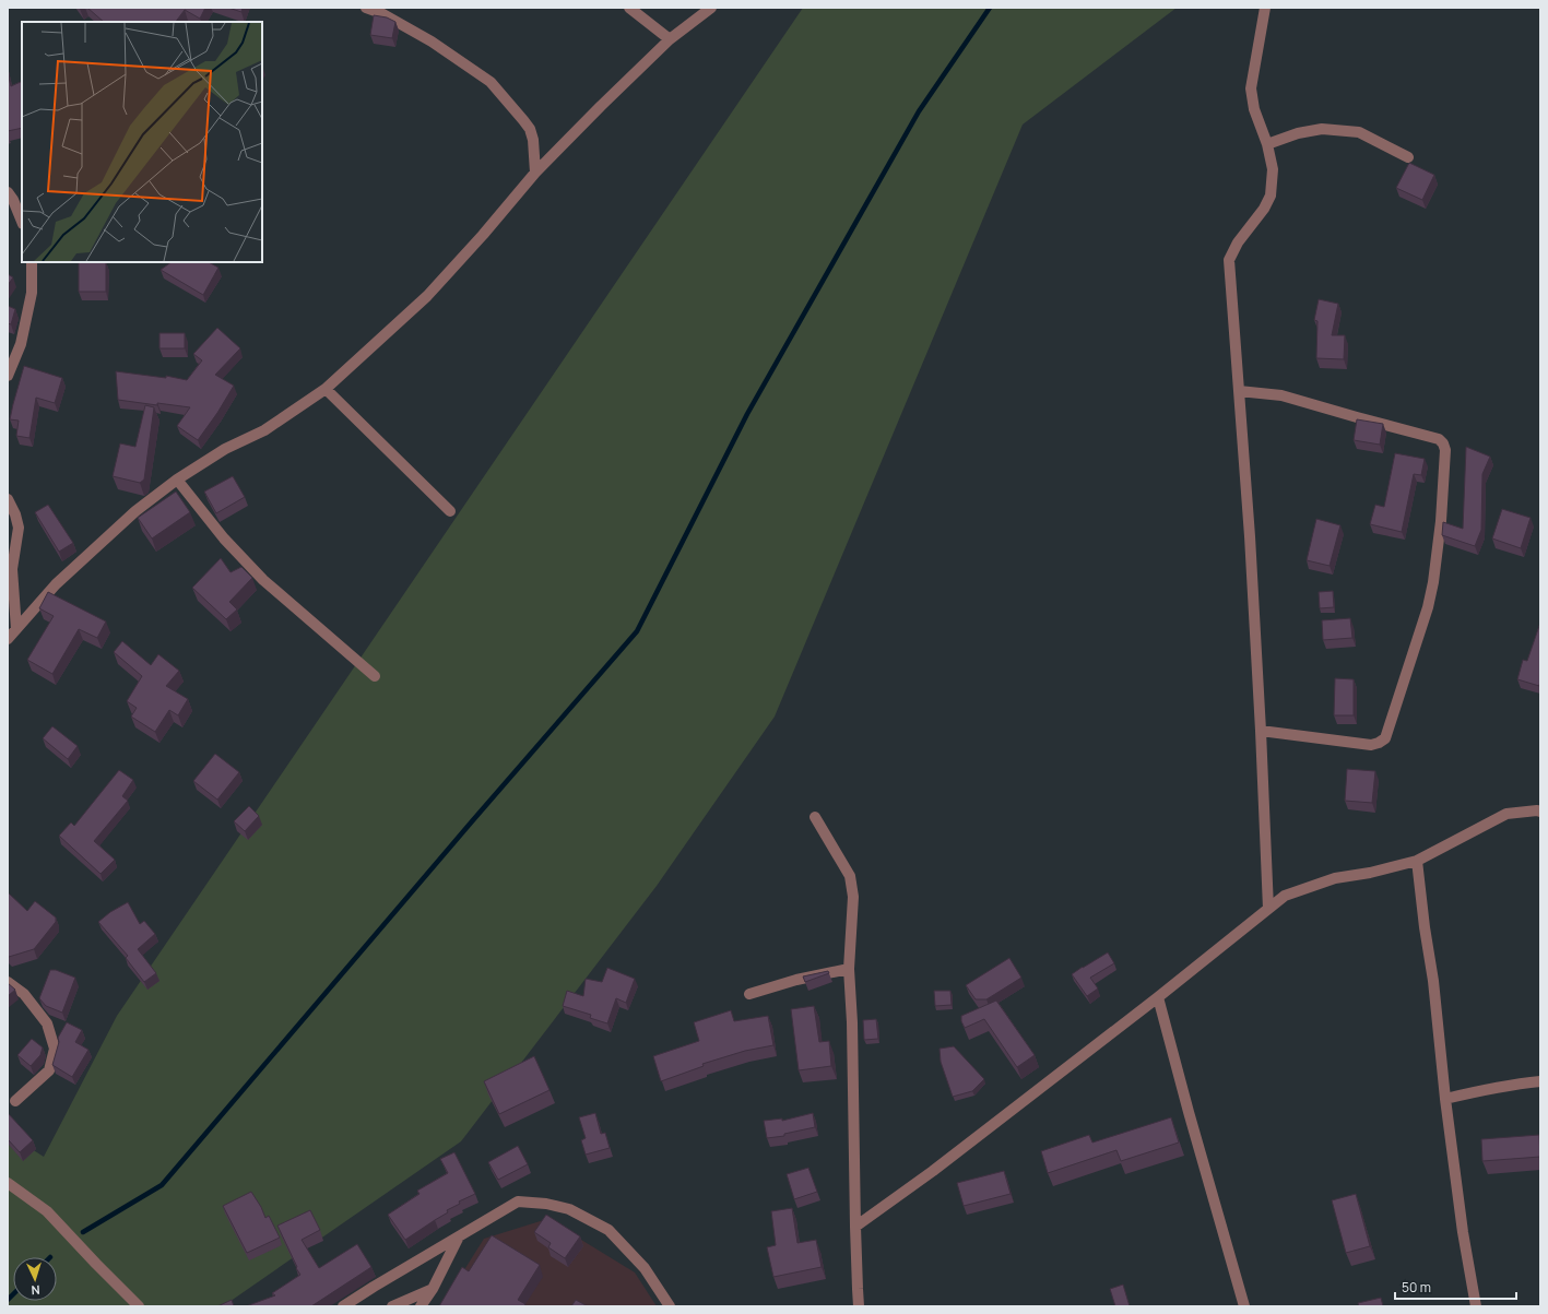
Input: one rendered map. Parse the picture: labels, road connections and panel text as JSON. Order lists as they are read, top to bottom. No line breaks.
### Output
{"scale_bar":"50 m","north":"bottom"}
